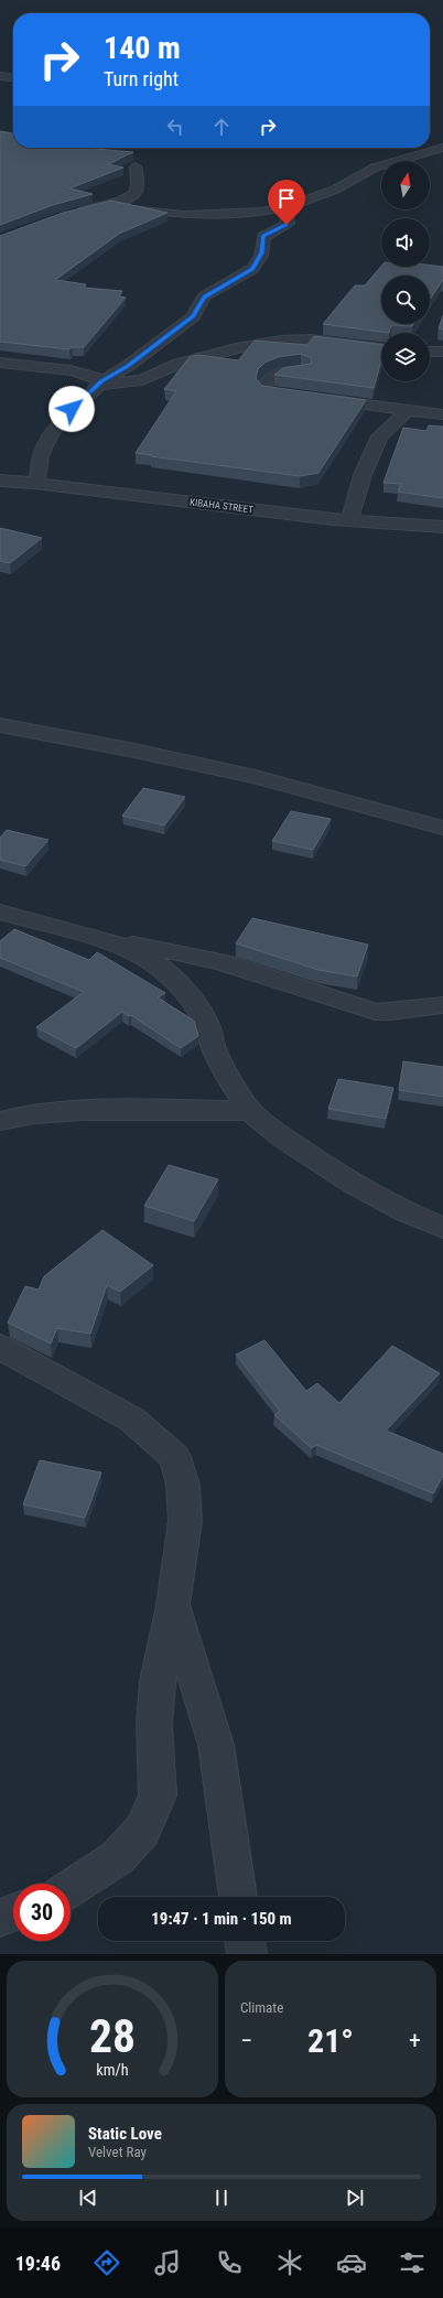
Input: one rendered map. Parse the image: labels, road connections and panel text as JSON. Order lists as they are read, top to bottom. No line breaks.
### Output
{"streets":{"street":["KIBAHA STREET"]},"north":"top","page":{"turn":["140 m","Turn right"],"limit":"30","trip":"19:47 · 1 min · 150 m","tile":"Climate","heat":["−","21°","+"],"song":["Static Love","Velvet Ray"],"tabs":"19:46","gauge":["28","km/h"]}}
